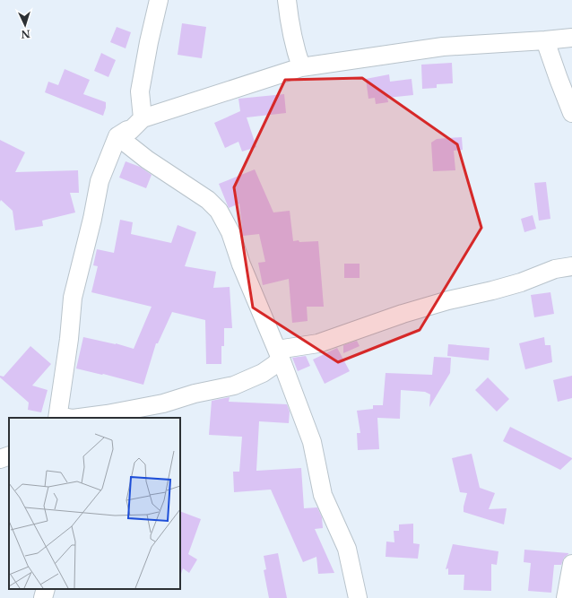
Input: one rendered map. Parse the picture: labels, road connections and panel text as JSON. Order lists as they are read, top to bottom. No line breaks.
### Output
{"north":"bottom"}
